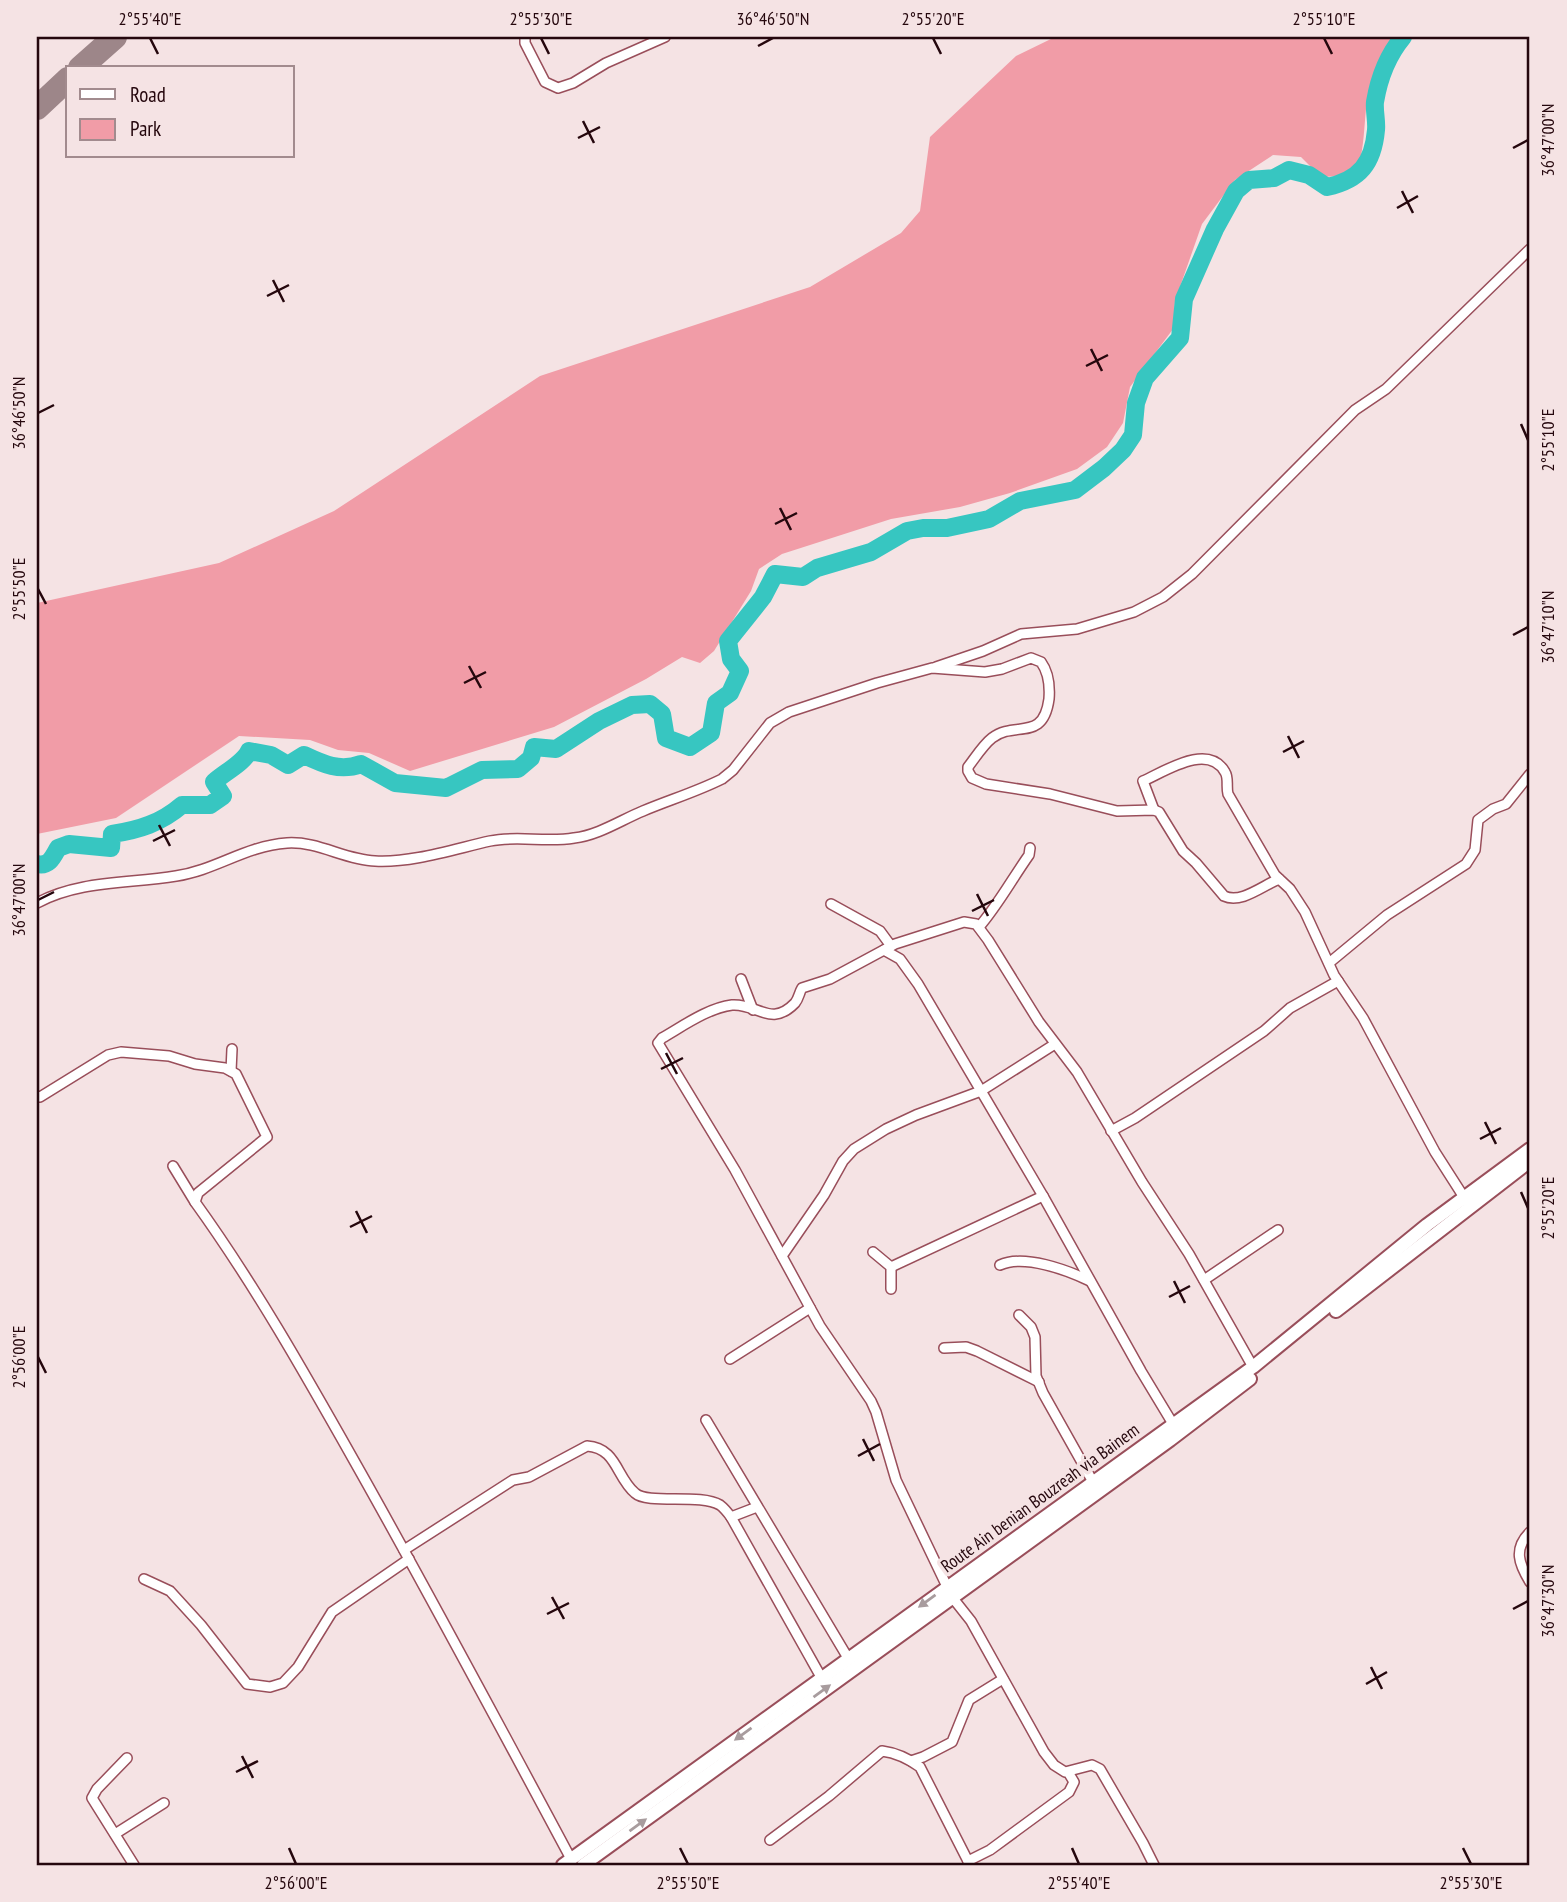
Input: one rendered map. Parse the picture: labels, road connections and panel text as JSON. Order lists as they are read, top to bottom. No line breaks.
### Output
{"streets":{"main road":["Route Ain benian Bouzreah via Bainem"]},"legend":["Road","Park"],"coordinates":["2°55'40\"E","2°55'30\"E","36°46'50\"N","2°55'20\"E","2°55'10\"E","36°47'00\"N","2°55'50\"E","36°47'10\"N","2°56'00\"E","36°47'30\"N"]}
